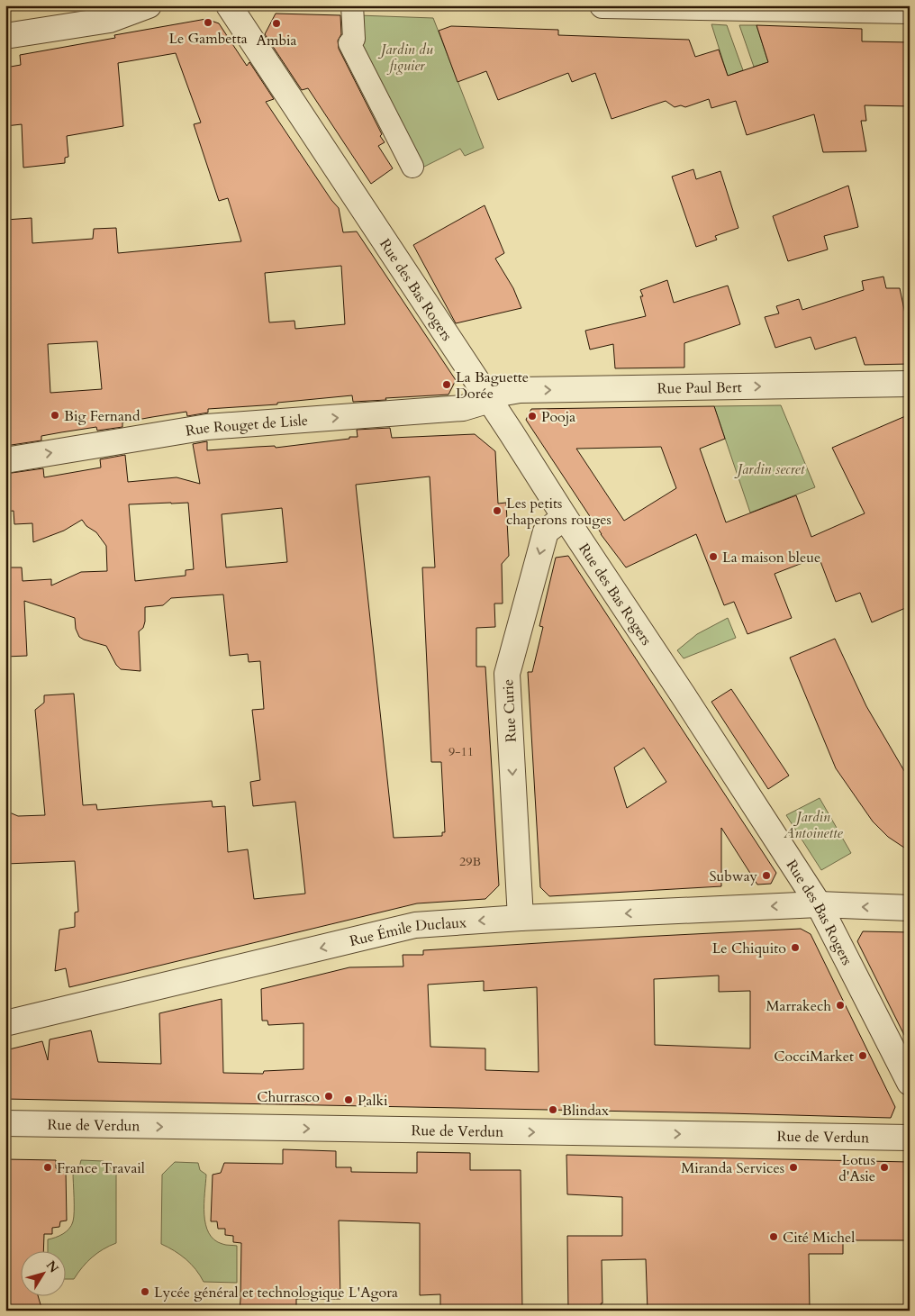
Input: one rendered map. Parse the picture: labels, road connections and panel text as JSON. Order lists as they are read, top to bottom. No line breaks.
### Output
{"streets":{"street":["Rue des Bas Rogers","Rue Paul Bert","Rue Rouget de Lisle","Rue Curie","Rue Émile Duclaux","Rue de Verdun"]},"crossings":[["Rue des Bas Rogers","Rue Paul Bert"],["Rue des Bas Rogers","Rue Rouget de Lisle"],["Rue des Bas Rogers","Rue Curie"],["Rue des Bas Rogers","Rue Émile Duclaux"],["Rue Paul Bert","Rue Rouget de Lisle"],["Rue Curie","Rue Émile Duclaux"]],"one_way":["Rue Paul Bert","Rue Rouget de Lisle","Rue Curie","Rue Émile Duclaux","Rue de Verdun"],"parks":["Jardin du figuier","Jardin secret","Jardin Antoinette"],"places":["Le Gambetta","Ambia","La Baguette Dorée","Big Fernand","Pooja","Les petits chaperons rouges","La maison bleue","Subway","Le Chiquito","Marrakech","CocciMarket","Churrasco","Palki","Blindax","France Travail","Miranda Services","Lotus d'Asie","Cité Michel","Lycée général et technologique L'Agora"],"house_numbers":["9-11","29B"],"north":"top right"}
